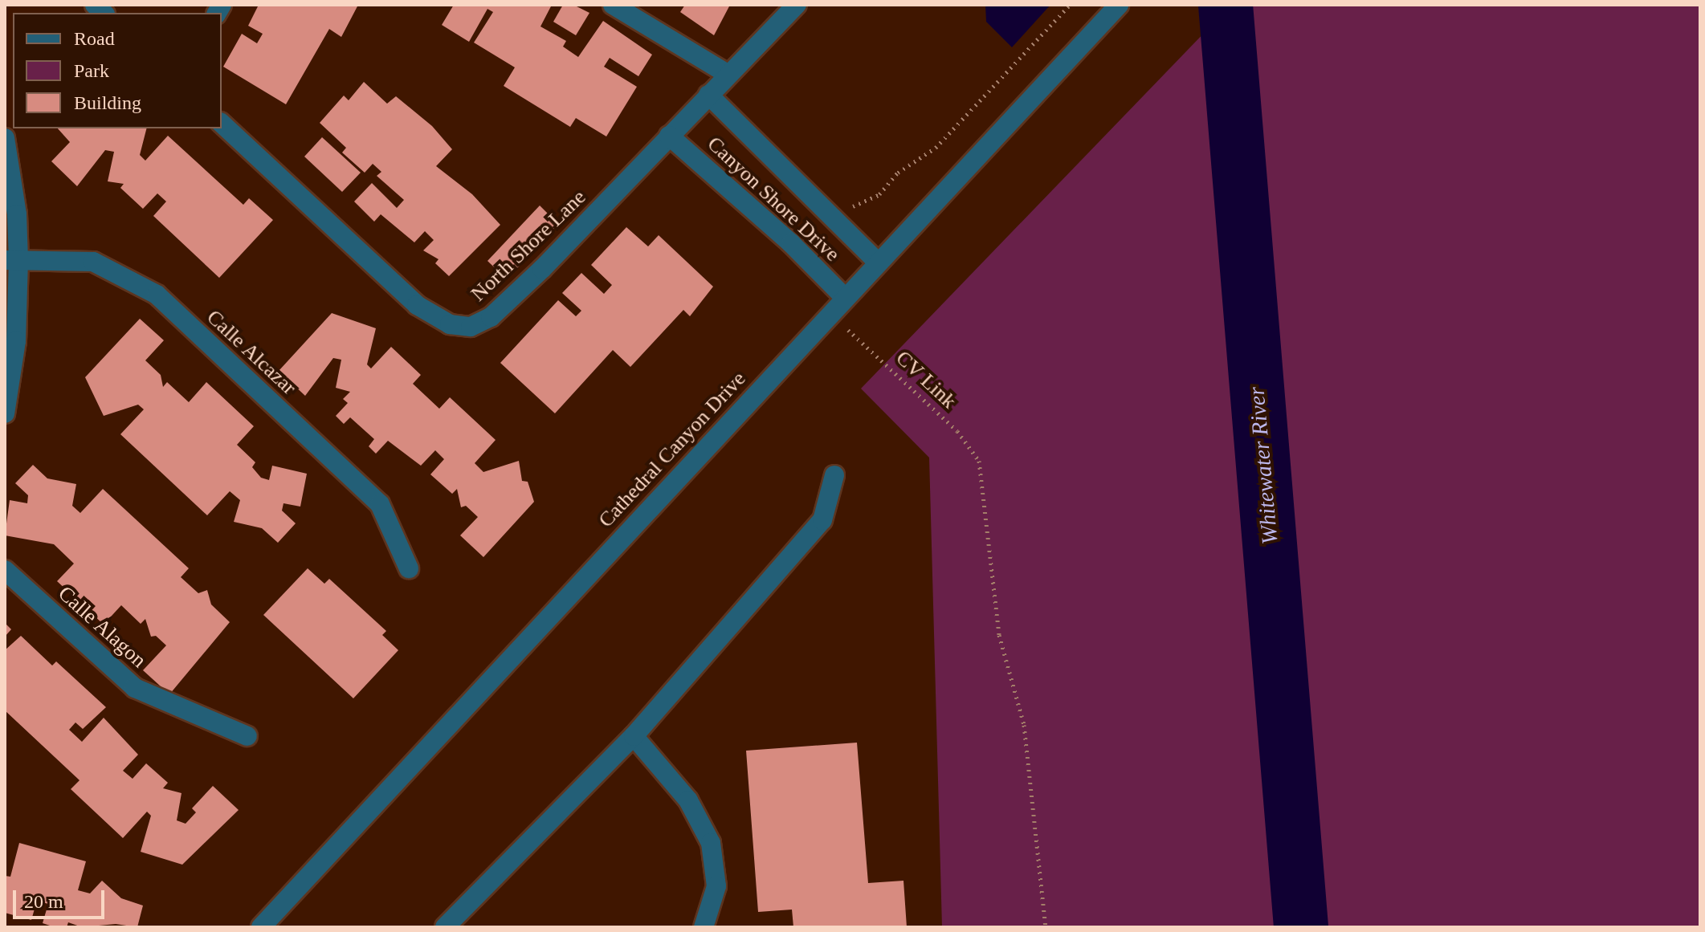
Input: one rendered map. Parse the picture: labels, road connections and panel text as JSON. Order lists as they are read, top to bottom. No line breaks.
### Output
{"streets":{"street":["Canyon Shore Drive","North Shore Lane","Calle Alcazar","Cathedral Canyon Drive","Calle Alagon"],"path":["CV Link"]},"crossings":[["Canyon Shore Drive","North Shore Lane"],["Canyon Shore Drive","Cathedral Canyon Drive"],["CV Link","Cathedral Canyon Drive"]],"water":["Whitewater River"],"legend":["Road","Park","Building"],"scale_bar":"20 m"}
